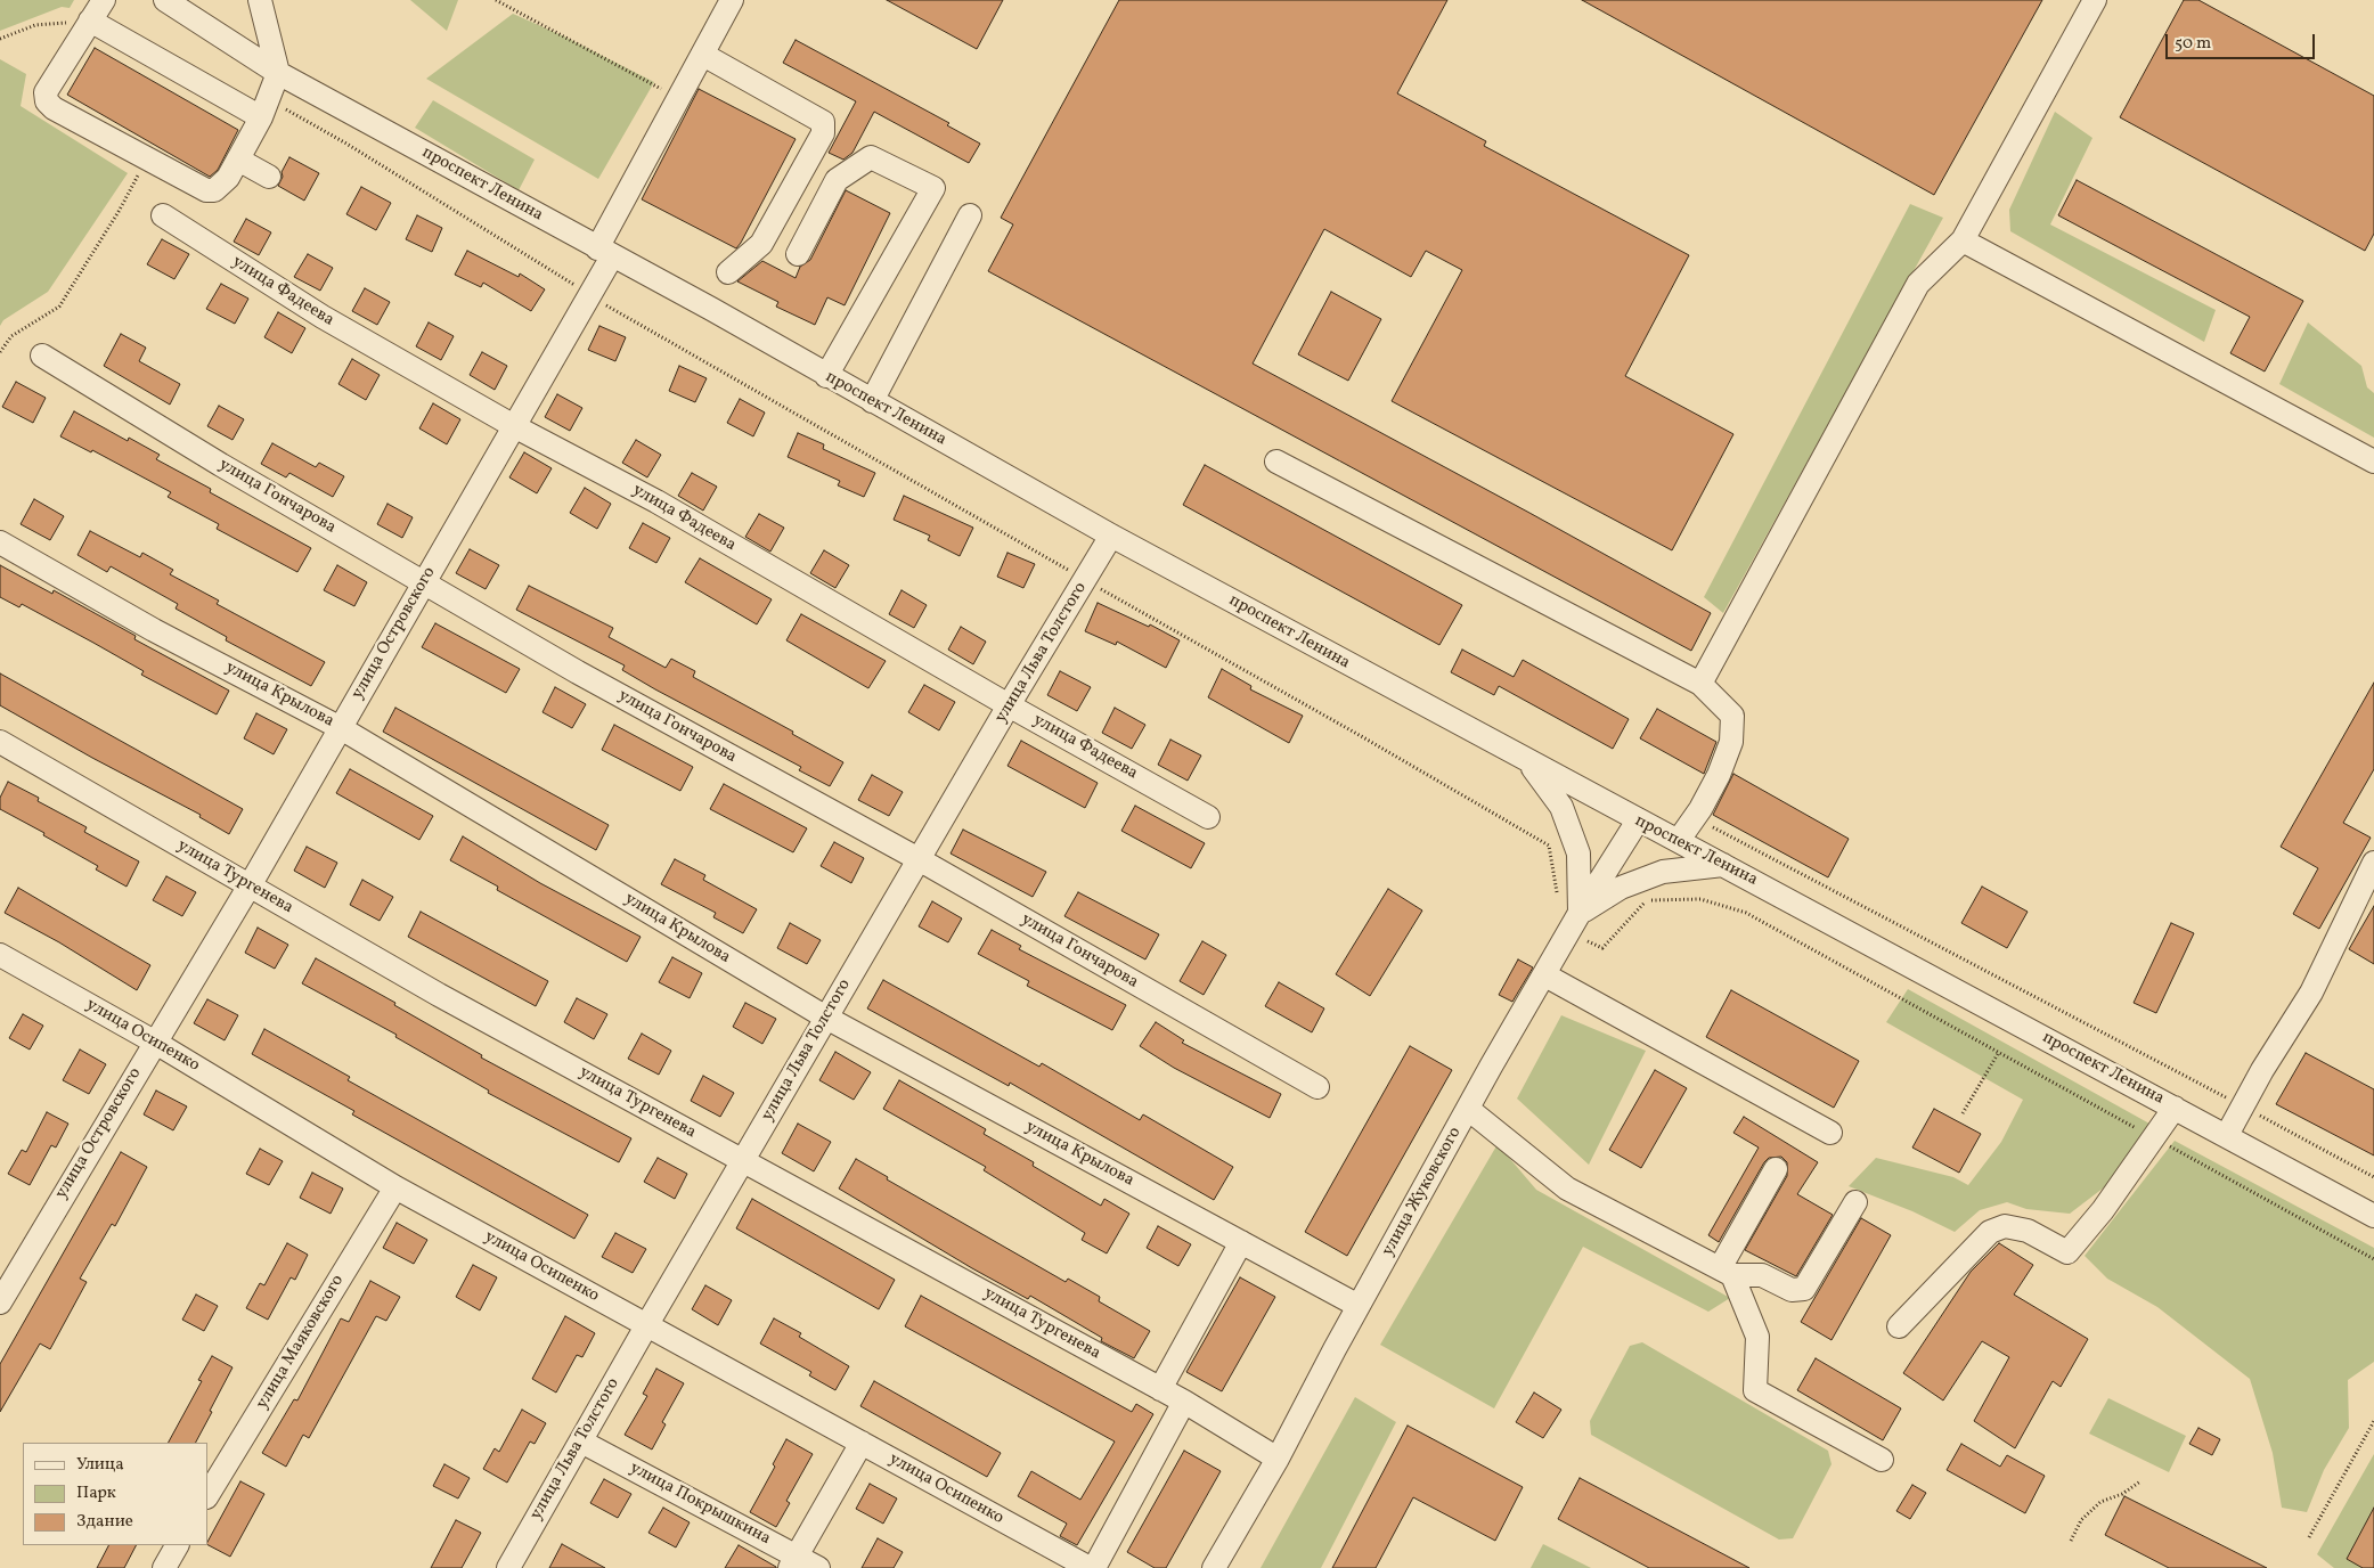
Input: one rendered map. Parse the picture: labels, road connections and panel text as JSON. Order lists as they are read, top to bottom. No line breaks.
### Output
{"streets":{"street":["проспект Ленина","улица Фадеева","улица Гончарова","улица Островского","улица Льва Толстого","улица Крылова","улица Тургенева","улица Осипенко","улица Жуковского","улица Маяковского","улица Покрышкина"]},"crossings":[["проспект Ленина","улица Островского"],["проспект Ленина","улица Льва Толстого"],["проспект Ленина","улица Жуковского"],["улица Фадеева","улица Островского"],["улица Фадеева","улица Льва Толстого"],["улица Гончарова","улица Островского"],["улица Гончарова","улица Льва Толстого"],["улица Островского","улица Крылова"],["улица Островского","улица Тургенева"],["улица Островского","улица Осипенко"],["улица Льва Толстого","улица Крылова"],["улица Льва Толстого","улица Тургенева"],["улица Льва Толстого","улица Осипенко"],["улица Льва Толстого","улица Покрышкина"],["улица Крылова","улица Жуковского"],["улица Тургенева","улица Жуковского"],["улица Осипенко","улица Маяковского"]],"legend":["Улица","Парк","Здание"],"scale_bar":"50 m"}
